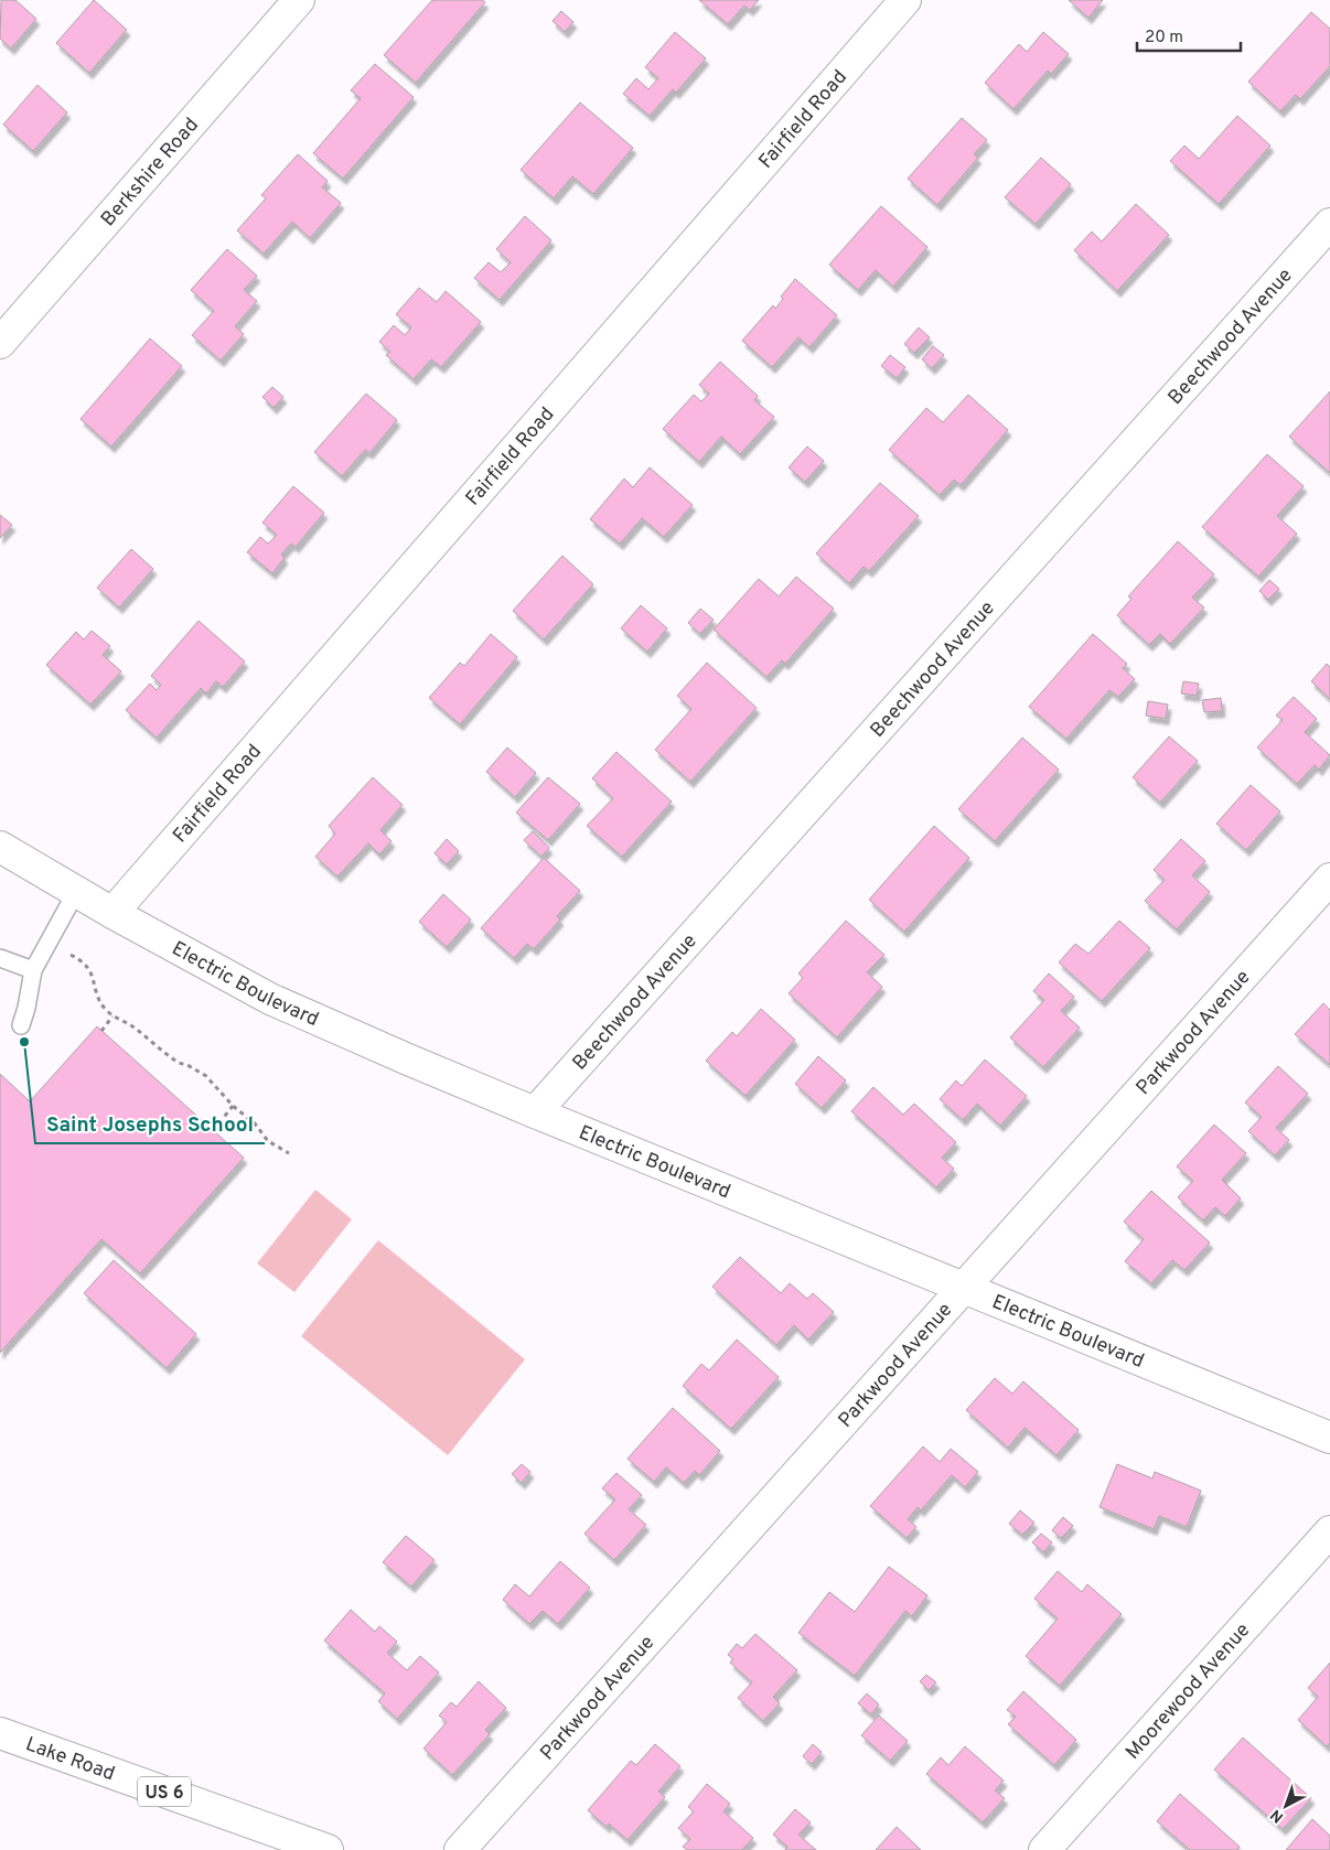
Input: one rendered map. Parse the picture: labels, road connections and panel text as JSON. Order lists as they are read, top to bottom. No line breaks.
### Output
{"streets":{"street":["Fairfield Road","Berkshire Road","Beechwood Avenue","Electric Boulevard","Parkwood Avenue","Moorewood Avenue","Lake Road","US 6"]},"crossings":[["Fairfield Road","Electric Boulevard"],["Beechwood Avenue","Electric Boulevard"],["Electric Boulevard","Parkwood Avenue"]],"places":["Saint Josephs School"],"scale_bar":"20 m","north":"bottom left"}
